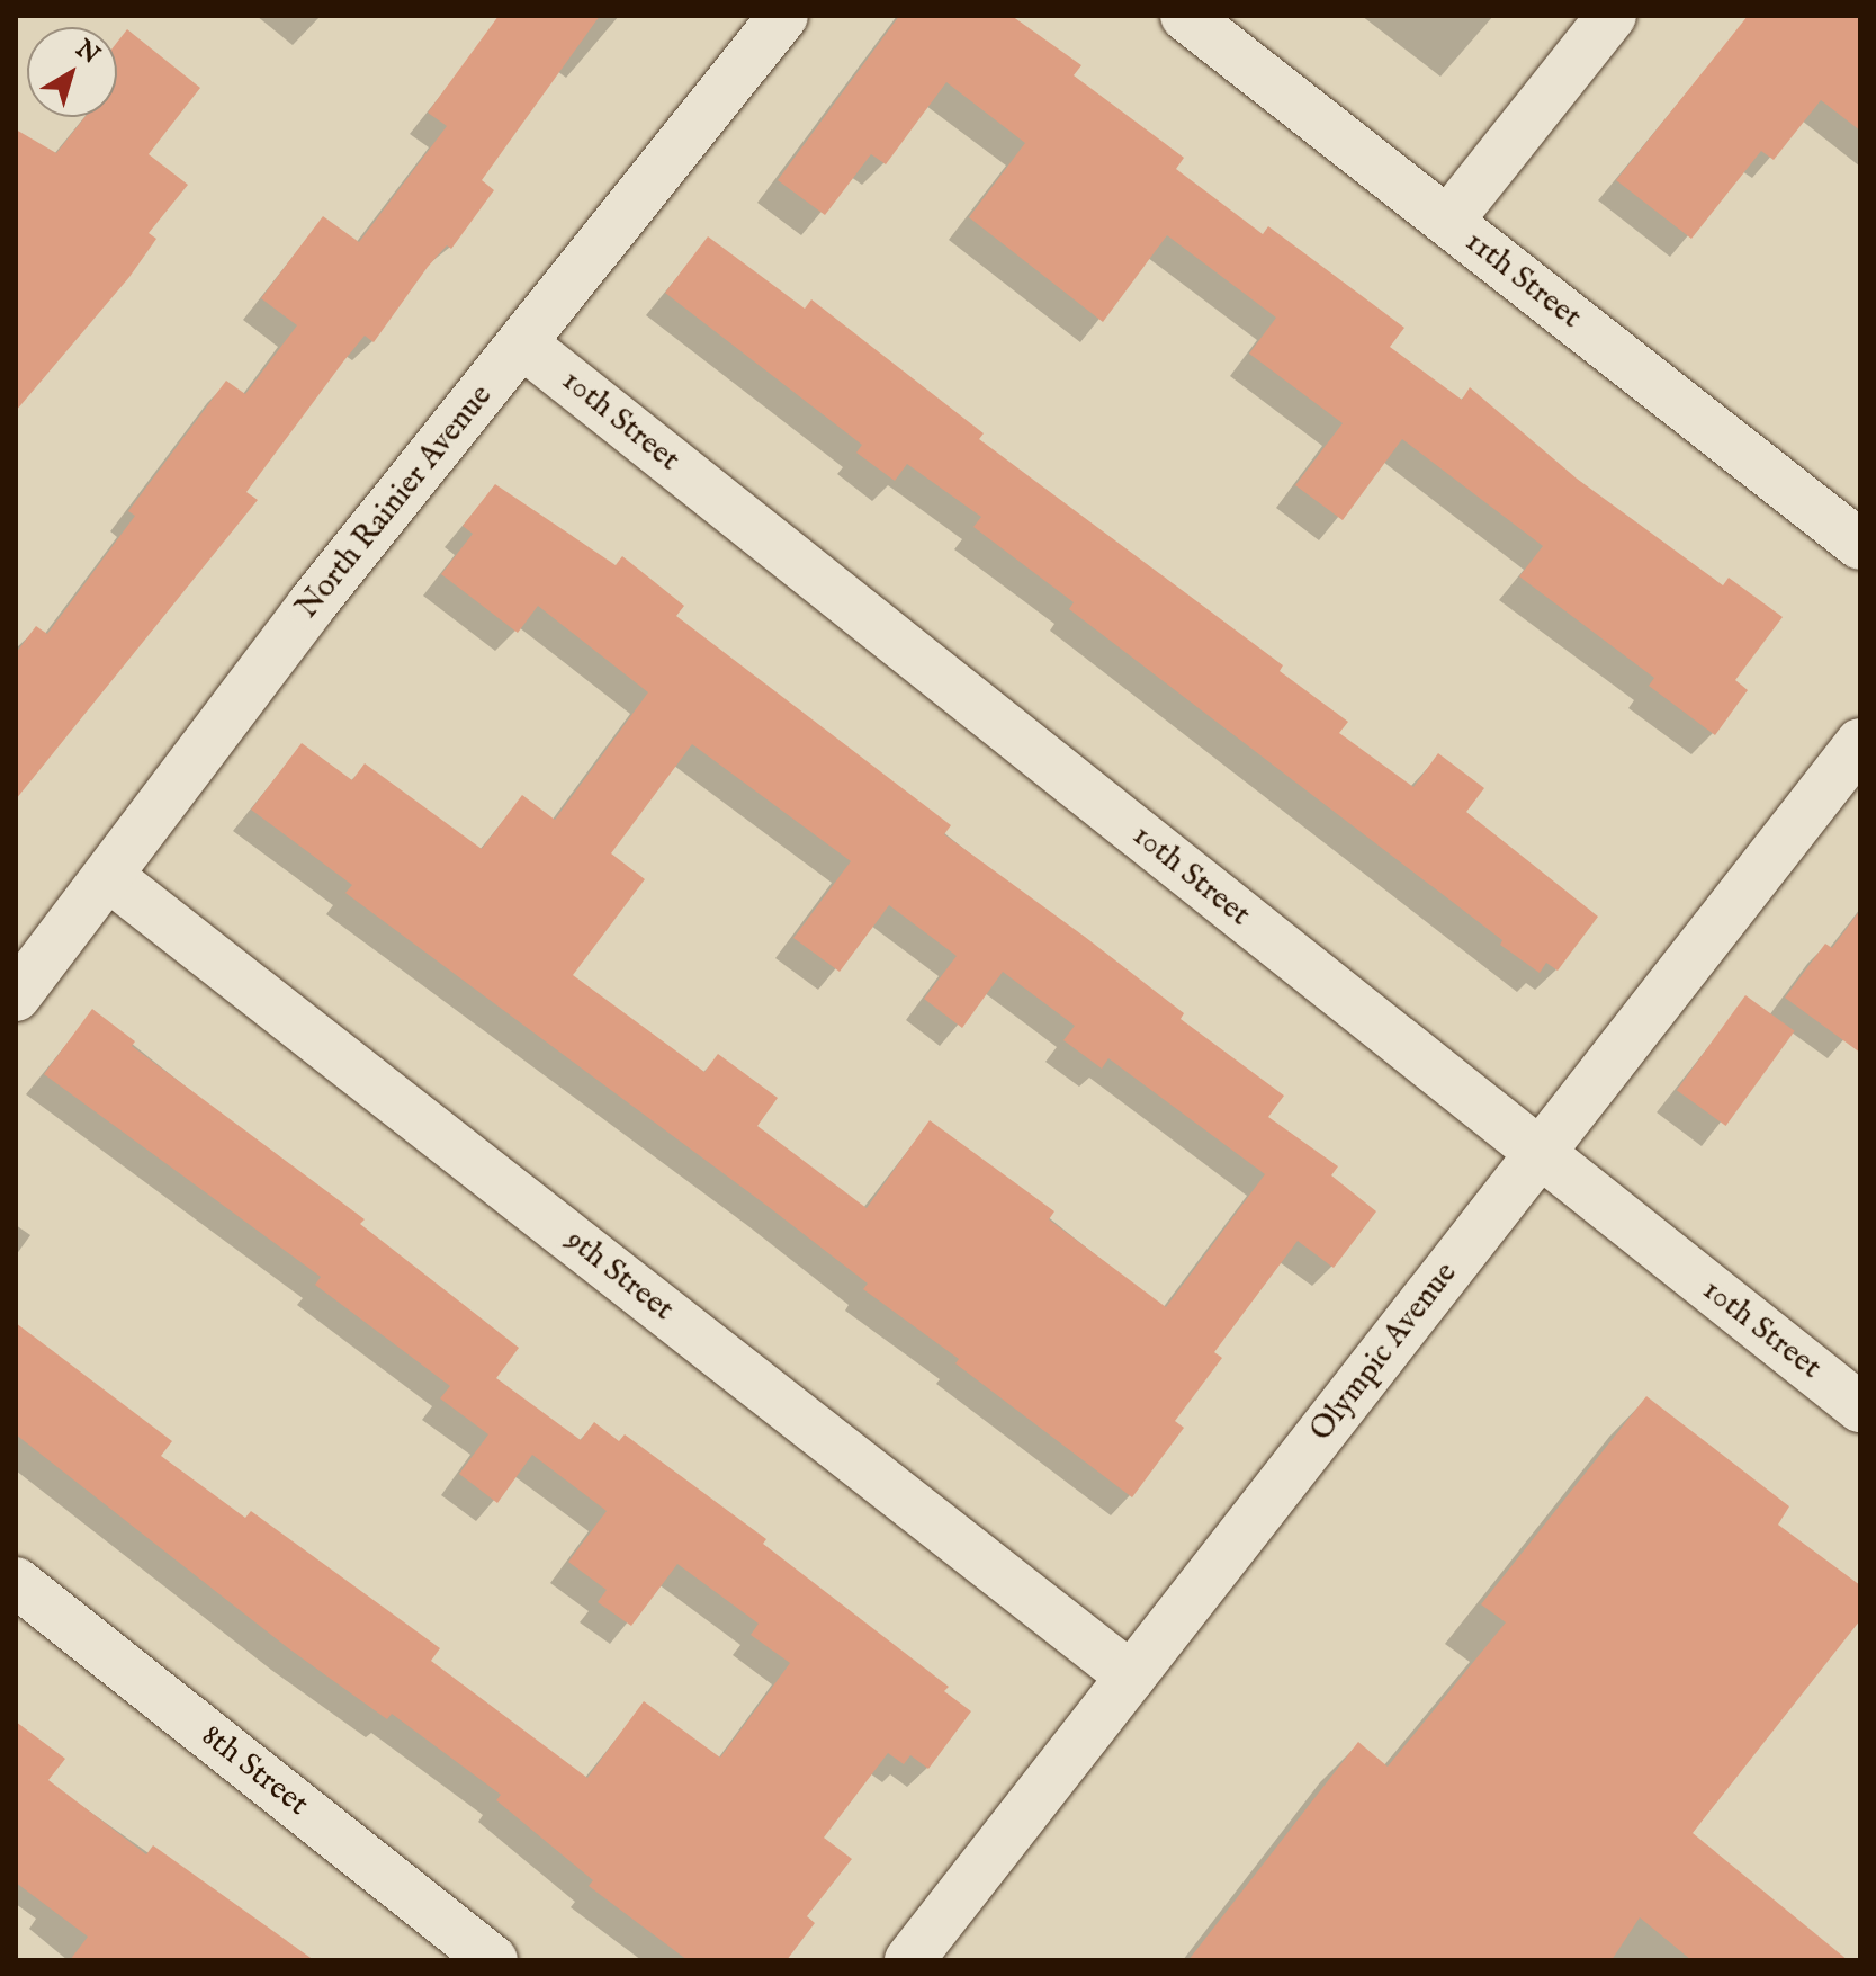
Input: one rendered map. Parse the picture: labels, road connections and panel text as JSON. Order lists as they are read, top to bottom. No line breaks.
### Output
{"streets":{"street":["11th Street","10th Street","North Rainier Avenue","9th Street","Olympic Avenue","8th Street"]},"crossings":[["10th Street","North Rainier Avenue"],["10th Street","Olympic Avenue"],["North Rainier Avenue","9th Street"],["9th Street","Olympic Avenue"]],"north":"top right"}
